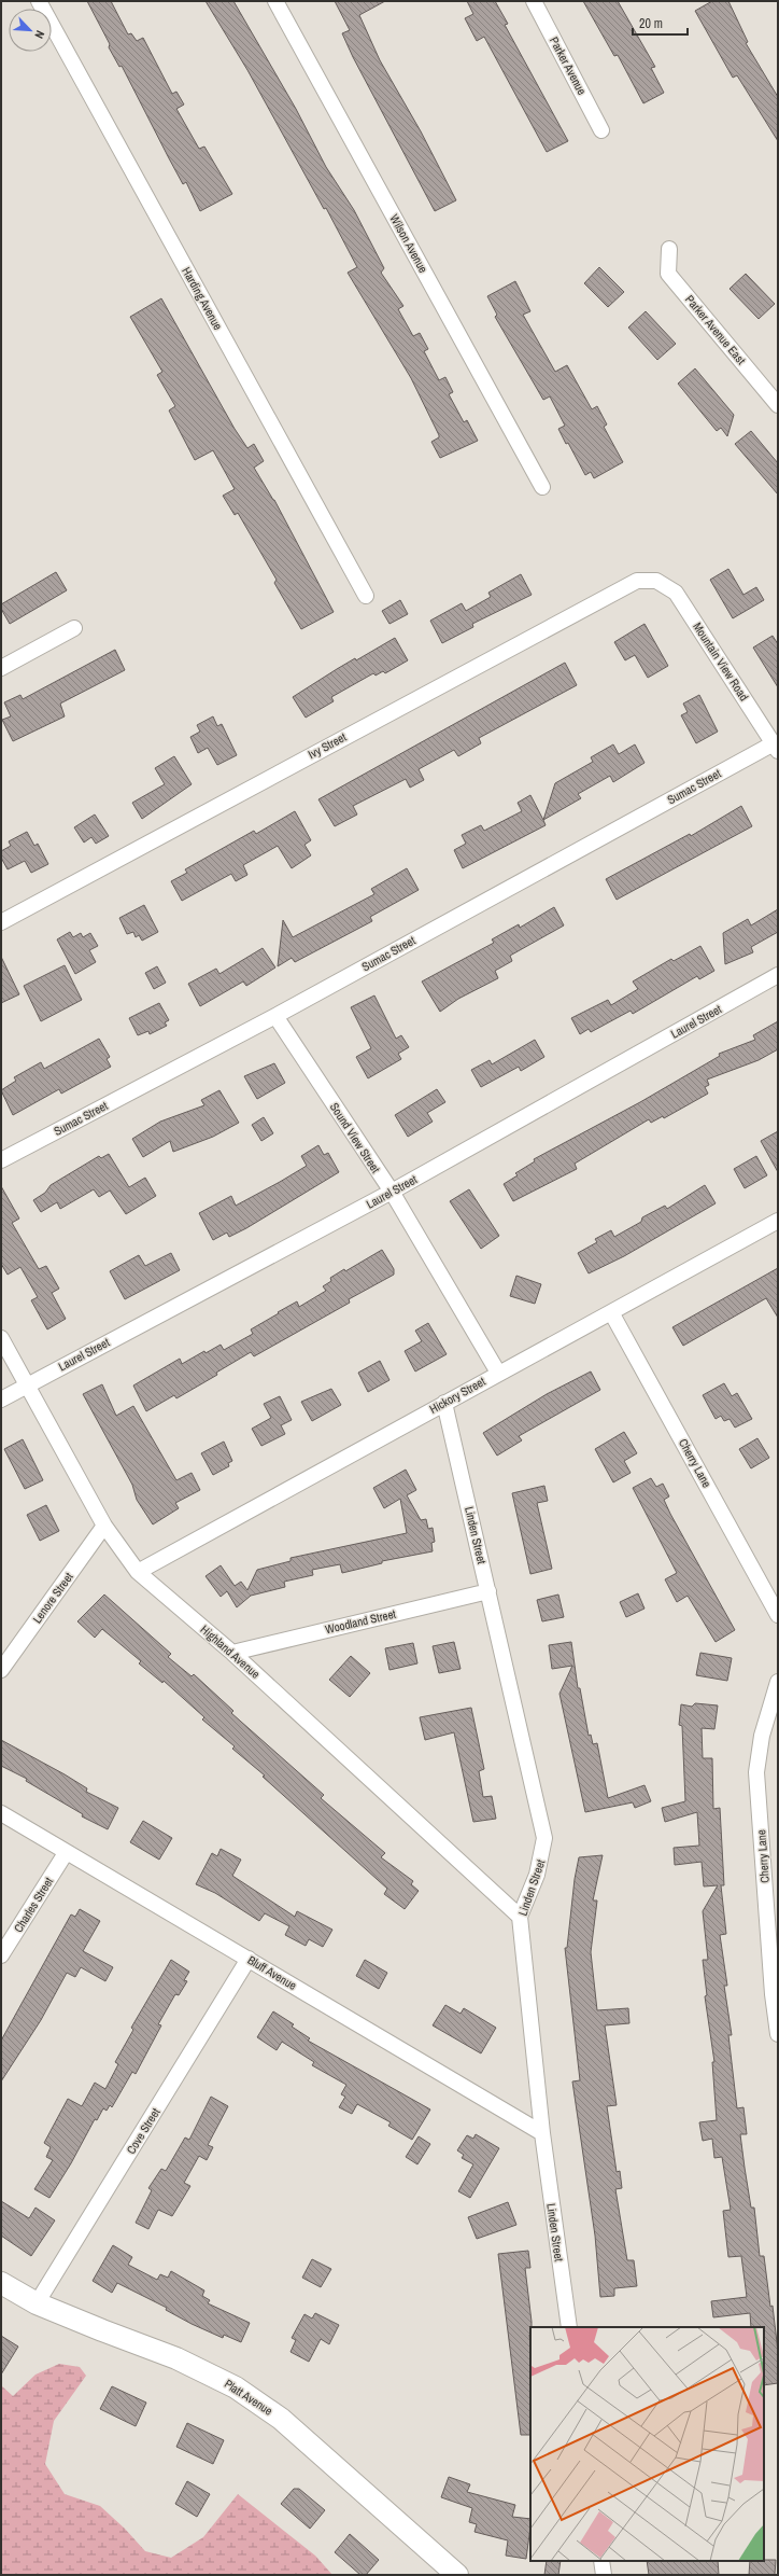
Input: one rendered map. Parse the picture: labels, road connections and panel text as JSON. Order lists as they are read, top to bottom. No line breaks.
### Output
{"streets":{"main road":["Platt Avenue"],"street":["Parker Avenue","Wilson Avenue","Harding Avenue","Parker Avenue East","Mountain View Road","Ivy Street","Sumac Street","Laurel Street","Sound View Street","Hickory Street","Cherry Lane","Linden Street","Lenore Street","Woodland Street","Highland Avenue","Charles Street","Bluff Avenue","Cove Street"]},"crossings":[["Mountain View Road","Ivy Street"],["Mountain View Road","Sumac Street"],["Sumac Street","Sound View Street"],["Laurel Street","Sound View Street"],["Laurel Street","Highland Avenue"],["Sound View Street","Hickory Street"],["Hickory Street","Cherry Lane"],["Hickory Street","Linden Street"],["Hickory Street","Highland Avenue"],["Linden Street","Woodland Street"],["Linden Street","Highland Avenue"],["Linden Street","Bluff Avenue"],["Lenore Street","Highland Avenue"],["Woodland Street","Highland Avenue"],["Charles Street","Bluff Avenue"],["Bluff Avenue","Cove Street"],["Cove Street","Platt Avenue"]],"scale_bar":"20 m","north":"bottom right"}
